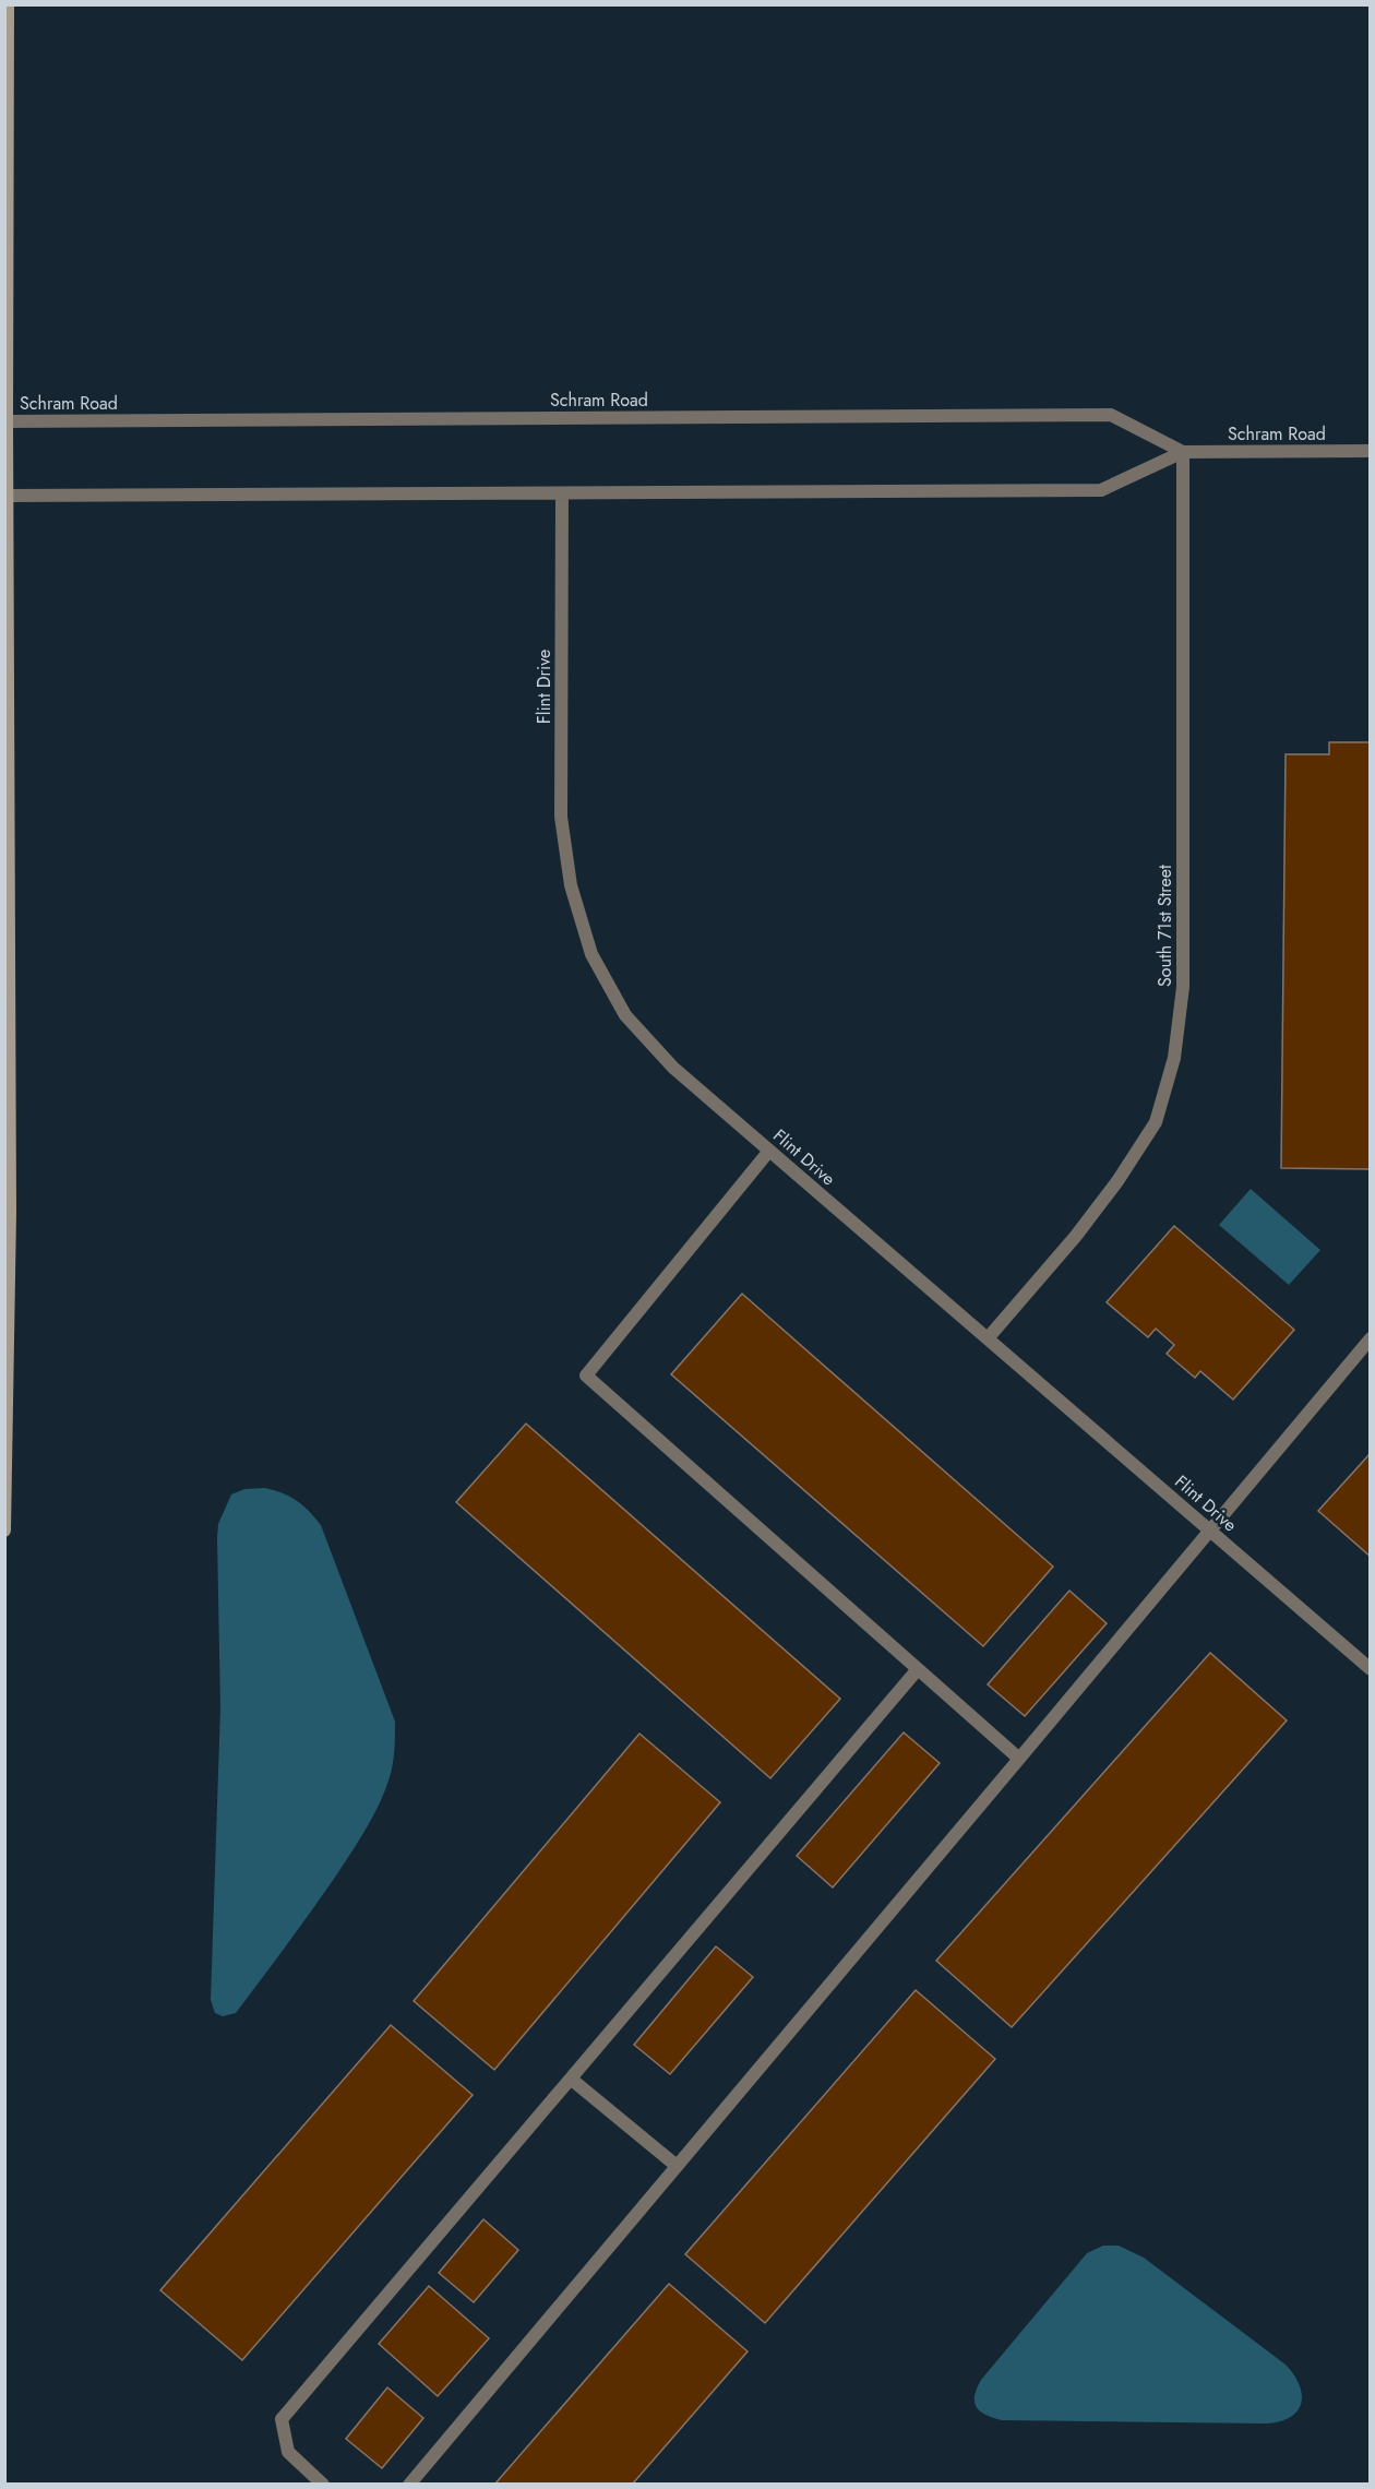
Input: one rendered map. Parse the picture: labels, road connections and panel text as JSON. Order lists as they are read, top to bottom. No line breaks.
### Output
{"streets":{"street":["Schram Road","Flint Drive","South 71st Street"]},"crossings":[["Schram Road","Flint Drive"],["Schram Road","South 71st Street"],["Flint Drive","South 71st Street"]]}
